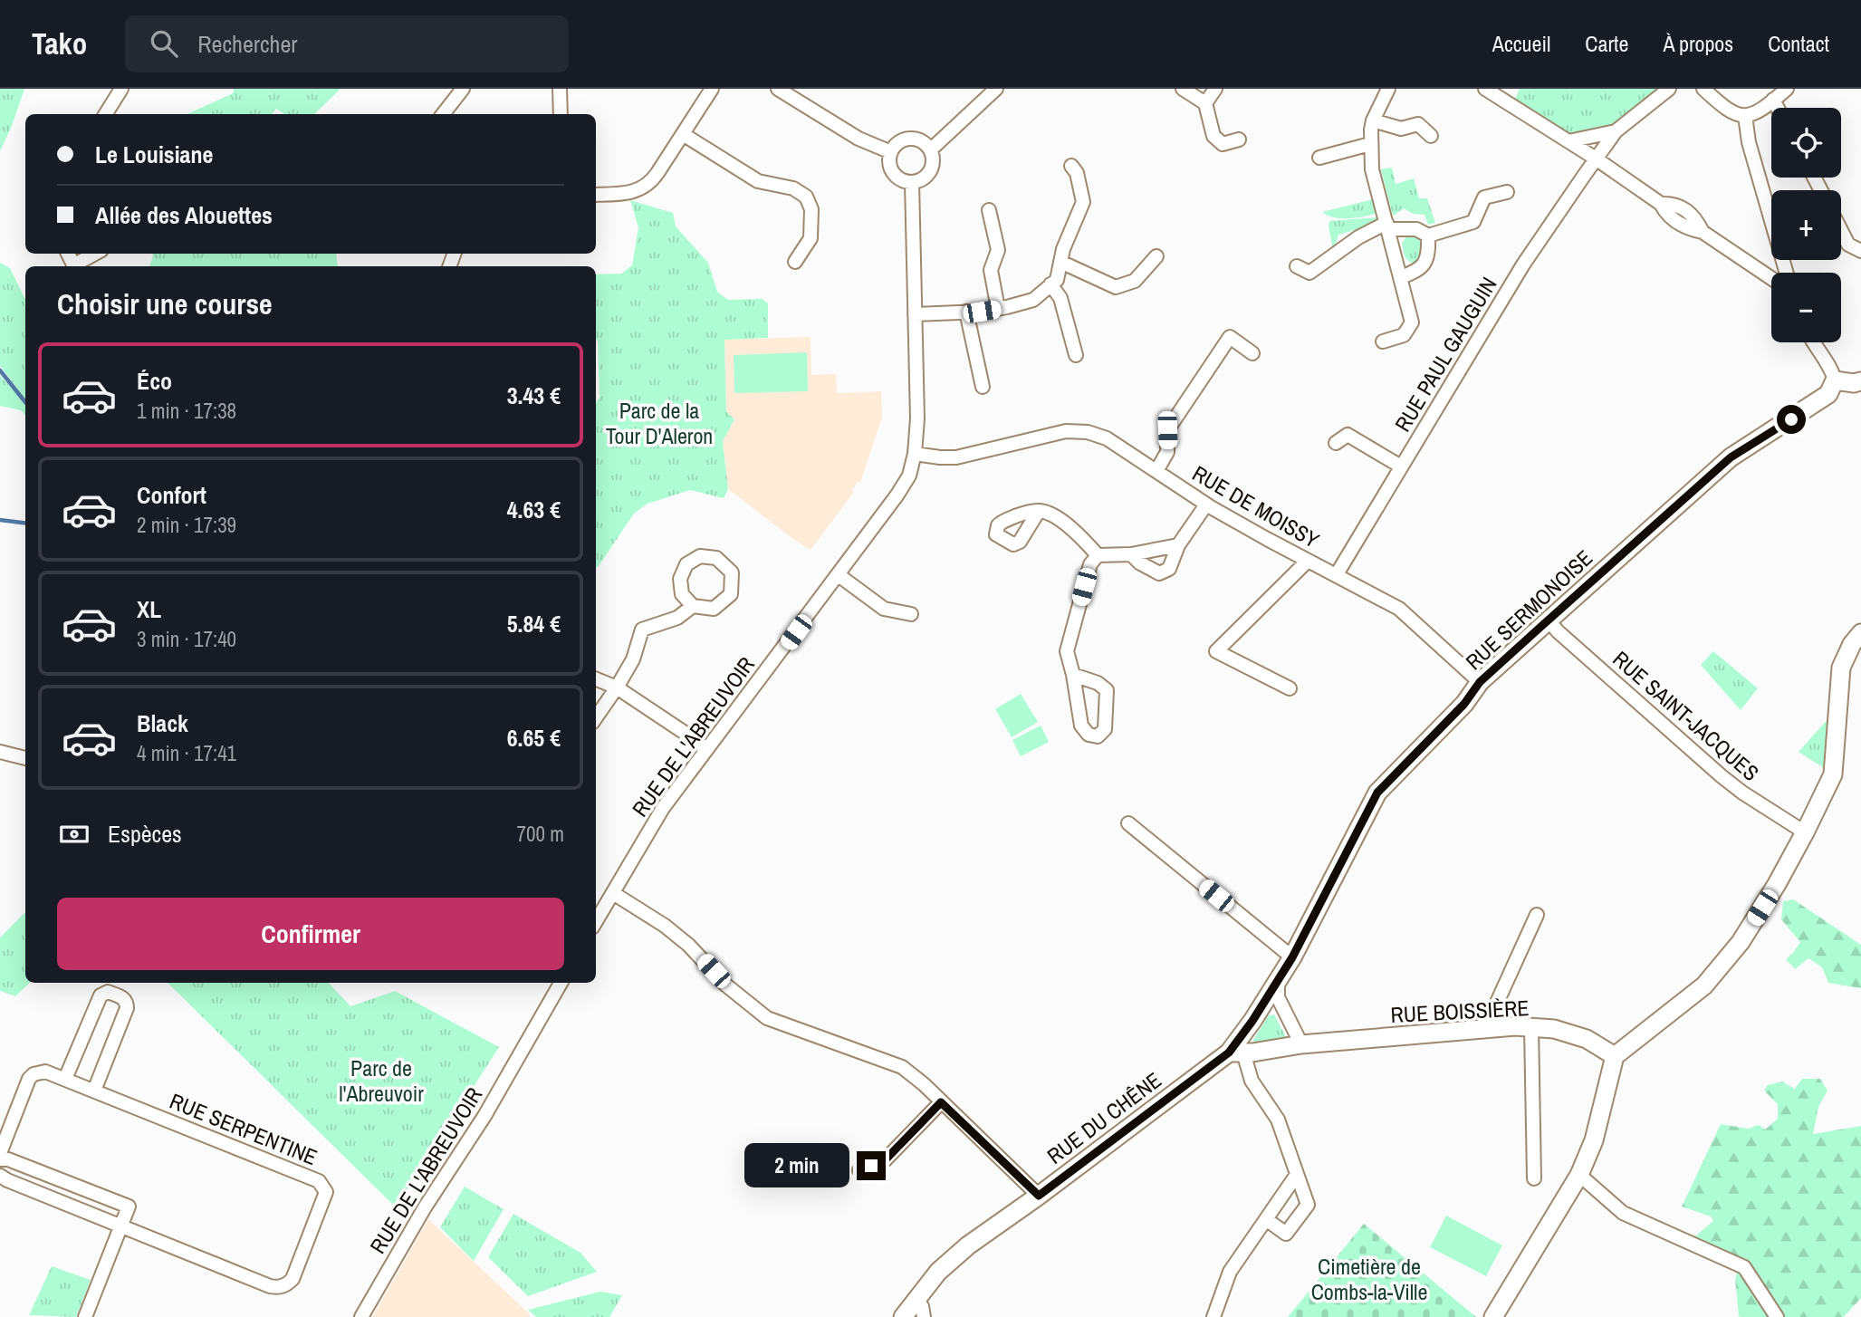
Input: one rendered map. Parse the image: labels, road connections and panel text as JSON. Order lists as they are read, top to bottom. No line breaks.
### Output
{"streets":{"street":["RUE PAUL GAUGUIN","RUE DE MOISSY","RUE SERMONOISE","RUE SAINT-JACQUES","RUE DE L'ABREUVOIR","RUE BOISSIÈRE","RUE DU CHÊNE","RUE SERPENTINE"]},"crossings":[["RUE PAUL GAUGUIN","RUE DE MOISSY"],["RUE DE MOISSY","RUE SERMONOISE"],["RUE DE MOISSY","RUE DE L'ABREUVOIR"],["RUE SERMONOISE","RUE SAINT-JACQUES"],["RUE SERMONOISE","RUE DU CHÊNE"],["RUE BOISSIÈRE","RUE DU CHÊNE"]],"parks":["Parc de la Tour D'Aleron","Parc de l'Abreuvoir","Cimetière de Combs-la-Ville"],"page":{"header":"Tako","search":"Rechercher","nav":["Accueil","Carte","À propos","Contact"],"map_buttons":["+","−"],"banner":["Le Louisiane","Allée des Alouettes"],"heading":"Choisir une course","list":[{"name":"Éco","note":"1 min · 17:38","value":"3.43 €"},{"name":"Confort","note":"2 min · 17:39","value":"4.63 €"},{"name":"XL","note":"3 min · 17:40","value":"5.84 €"},{"name":"Black","note":"4 min · 17:41","value":"6.65 €"}],"pay":["Espèces","700 m"],"buttons":"Confirmer","bubble":"2 min"}}
